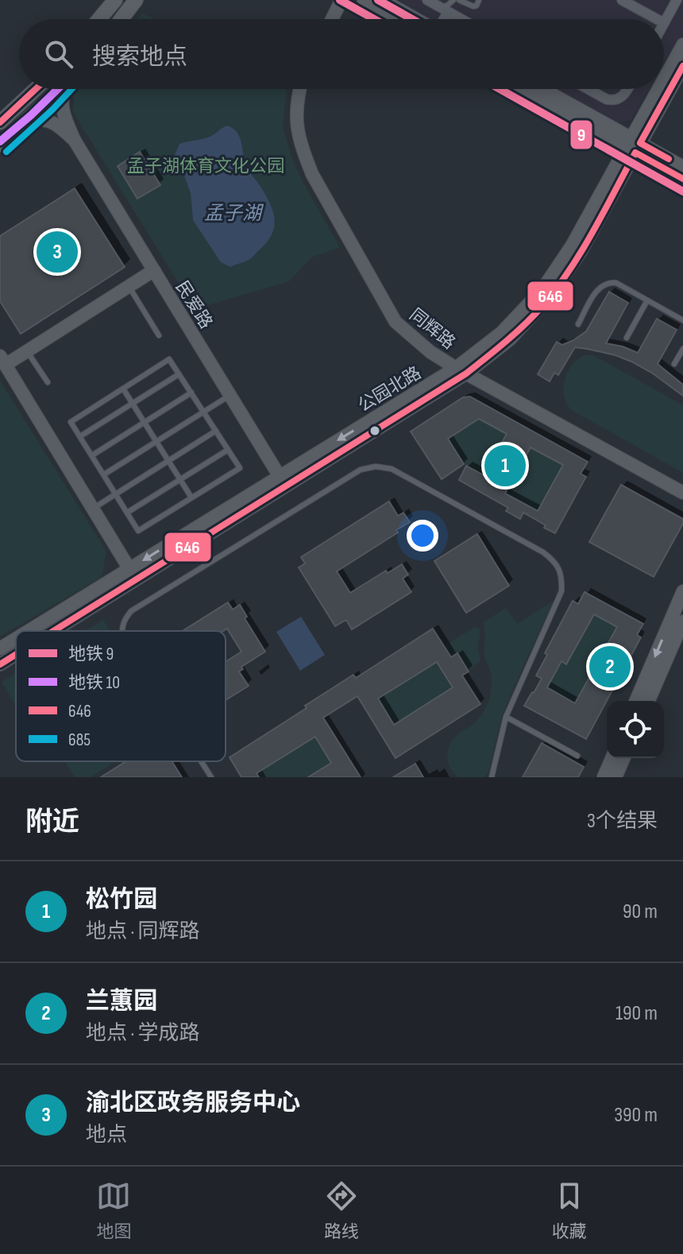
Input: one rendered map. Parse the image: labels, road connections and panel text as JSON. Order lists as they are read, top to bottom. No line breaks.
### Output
{"streets":{"street":["民爱路","同辉路","公园北路"]},"crossings":[["民爱路","公园北路"],["同辉路","公园北路"]],"water":["孟子湖"],"parks":["孟子湖体育文化公园"],"lines":["metro line 9","transit line 646","metro line 10","transit line 685"],"legend":["地铁 9","地铁 10","646","685"],"page":{"search":"搜索地点","pins":["3","1","2"],"heading":["附近","3个结果"],"list":[{"mark":"1","name":"松竹园","note":"地点 · 同辉路","value":"90 m"},{"mark":"2","name":"兰蕙园","note":"地点 · 学成路","value":"190 m"},{"mark":"3","name":"渝北区政务服务中心","note":"地点","value":"390 m"}],"nav":["地图","路线","收藏"]}}
